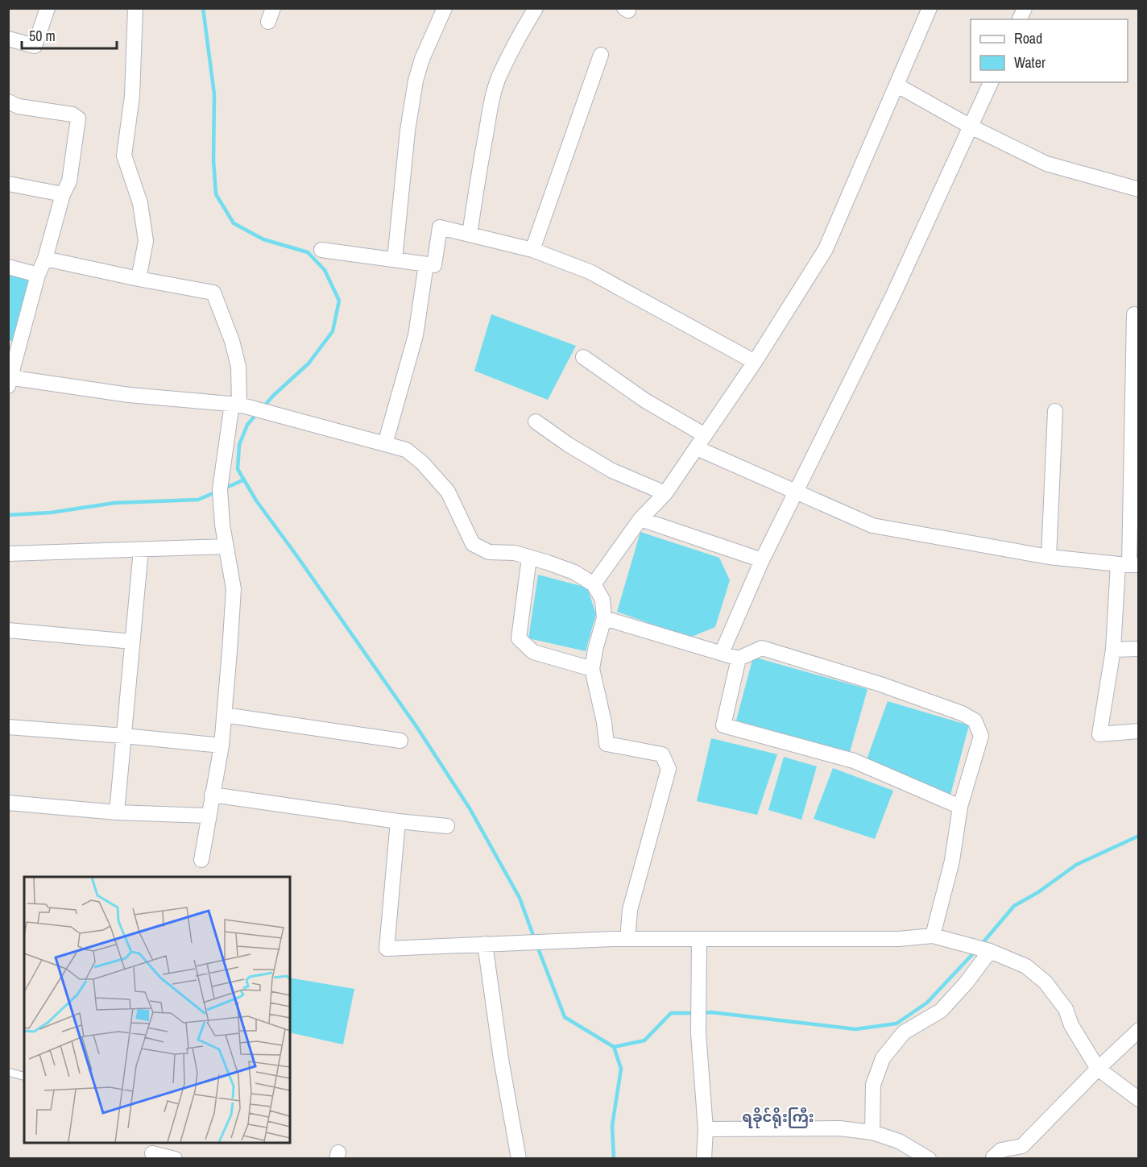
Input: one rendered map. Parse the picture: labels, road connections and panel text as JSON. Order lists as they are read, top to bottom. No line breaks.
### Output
{"districts":["ရခိုင်ရိုးကြီး"],"legend":["Road","Water"],"scale_bar":"50 m"}
